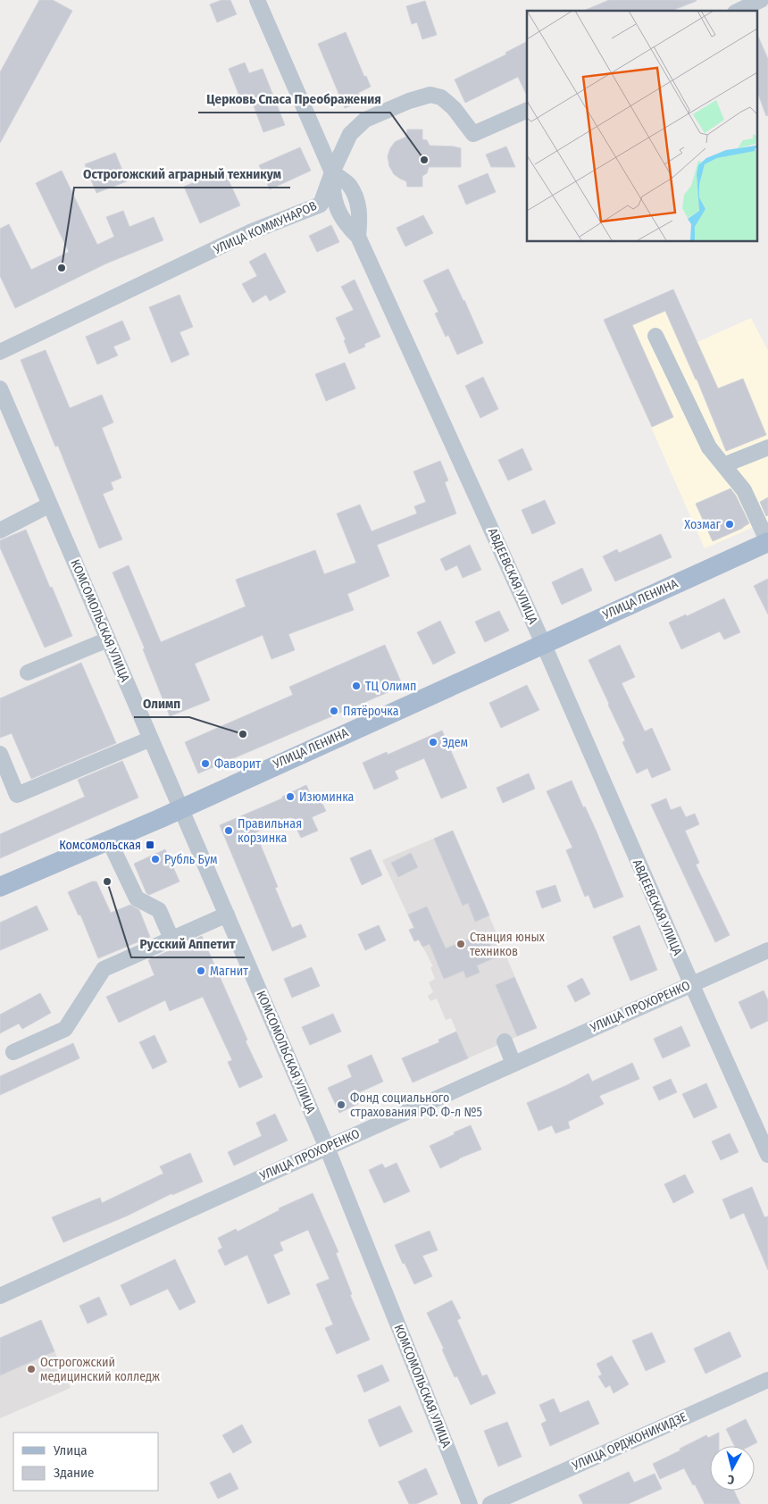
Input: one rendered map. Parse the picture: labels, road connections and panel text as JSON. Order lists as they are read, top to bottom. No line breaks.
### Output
{"streets":{"main road":["УЛИЦА ЛЕНИНА"],"street":["УЛИЦА КОММУНАРОВ","АВДЕЕВСКАЯ УЛИЦА","КОМСОМОЛЬСКАЯ УЛИЦА","УЛИЦА ПРОХОРЕНКО","УЛИЦА ОРДЖОНИКИДЗЕ"]},"crossings":[["УЛИЦА КОММУНАРОВ","АВДЕЕВСКАЯ УЛИЦА"],["АВДЕЕВСКАЯ УЛИЦА","УЛИЦА ЛЕНИНА"],["АВДЕЕВСКАЯ УЛИЦА","УЛИЦА ПРОХОРЕНКО"],["УЛИЦА ЛЕНИНА","КОМСОМОЛЬСКАЯ УЛИЦА"],["КОМСОМОЛЬСКАЯ УЛИЦА","УЛИЦА ПРОХОРЕНКО"]],"places":{"other":["Церковь Спаса Преображения","Острогожский аграрный техникум","Хозмаг","ТЦ Олимп","Пятёрочка","Олимп","Эдем","Фаворит","Изюминка","Правильная корзинка","Рубль Бум","Русский Аппетит","Станция юных техников","Магнит","Фонд социального страхования РФ. Ф-л №5","Острогожский медицинский колледж"],"transit":["Комсомольская"]},"legend":["Улица","Здание"],"north":"bottom"}
